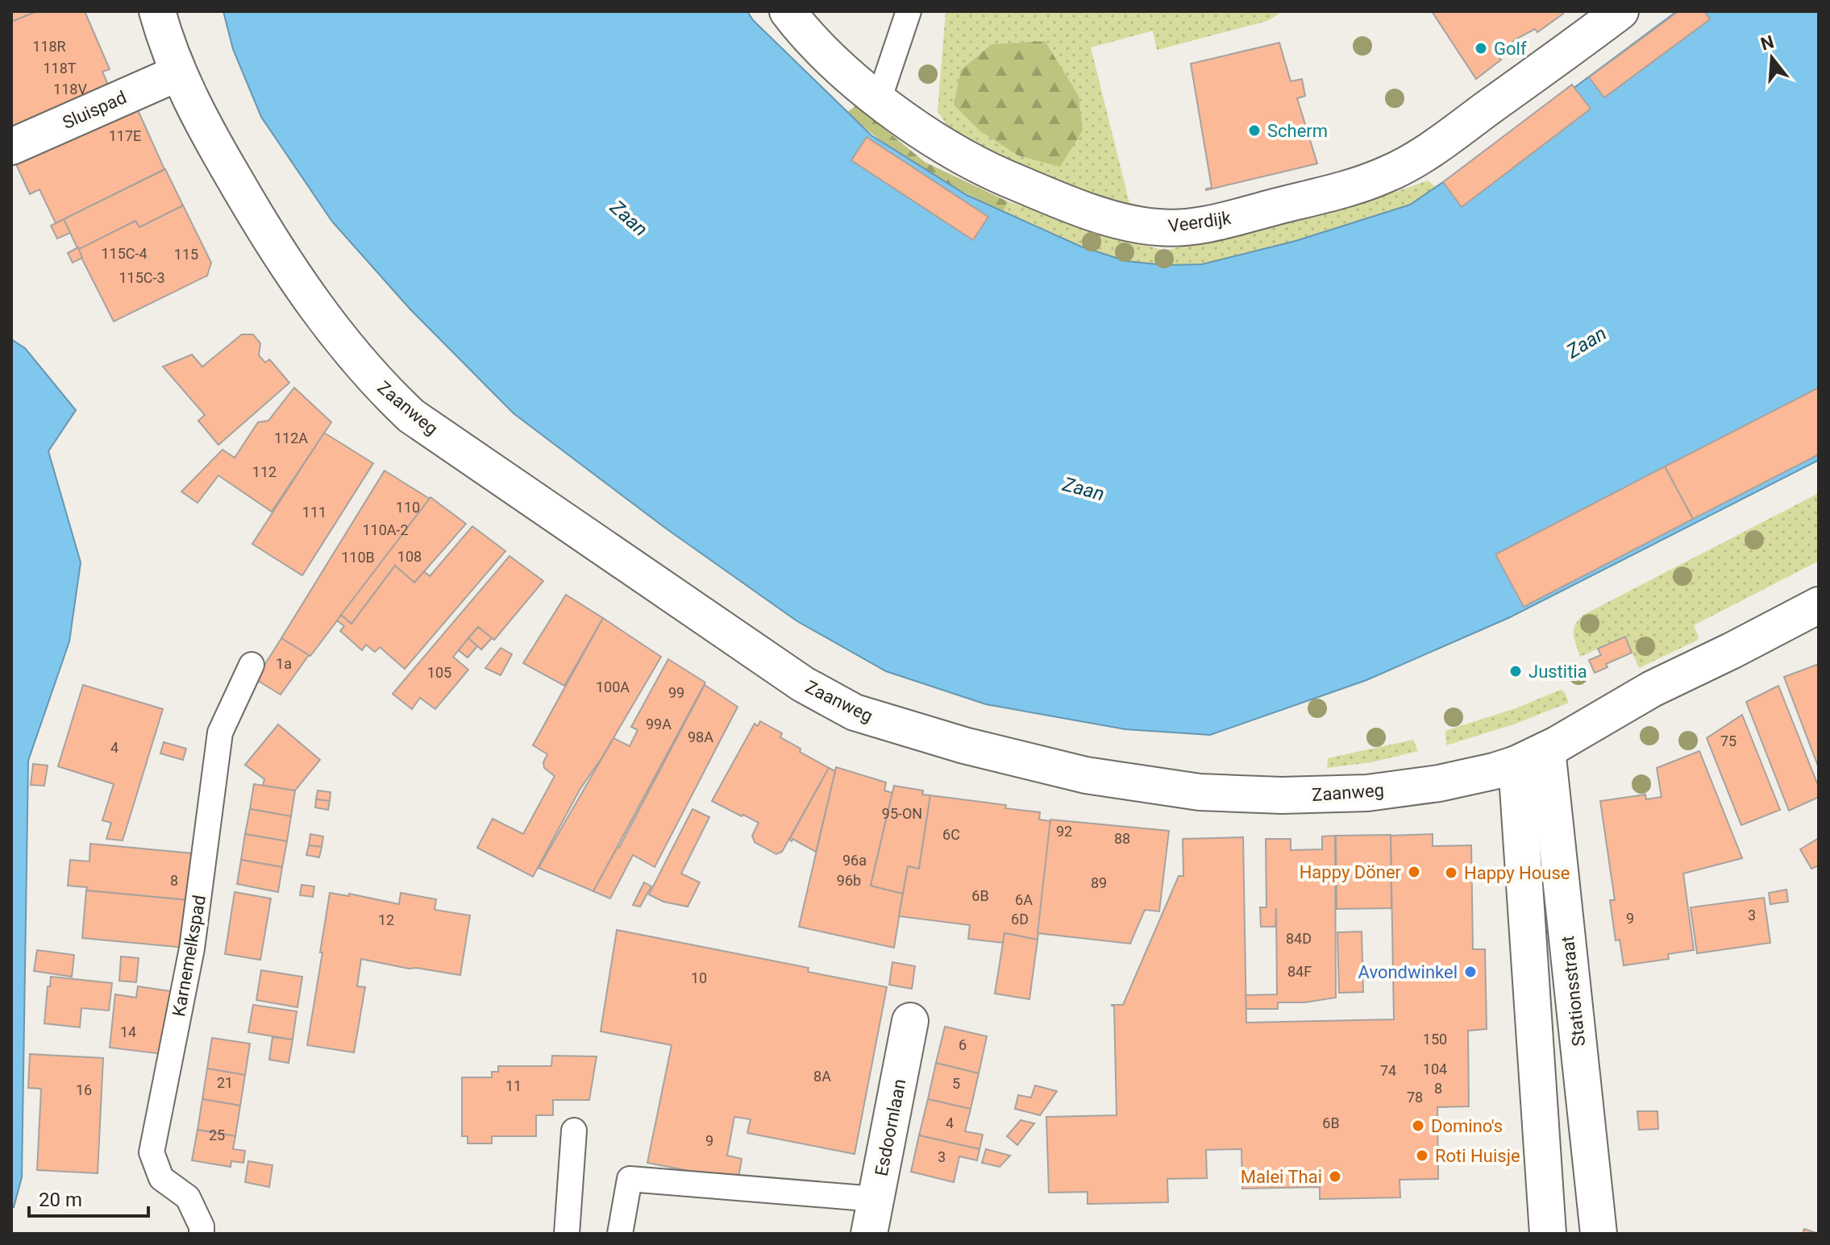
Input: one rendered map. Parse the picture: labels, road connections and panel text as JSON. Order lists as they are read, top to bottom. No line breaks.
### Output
{"streets":{"street":["Sluispad","Veerdijk","Zaanweg","Stationsstraat","Esdoornlaan"],"lane":["Karnemelkspad"]},"crossings":[["Sluispad","Zaanweg"],["Zaanweg","Stationsstraat"]],"water":["Zaan"],"places":["Golf","Scherm","Justitia","Happy Döner","Happy House","Avondwinkel","Domino's","Roti Huisje","Malei Thai"],"house_numbers":["118R","118T","118V","117E","115C-4","115","115C-3","112A","112","110","111","110A-2","108","110B","1a","105","100A","99","99A","98A","75","4","95-ON","92","6C","88","96a","8","96b","89","6B","6A","3","9","6D","12","84D","84F","10","14","150","6","104","74","8A","21","5","11","8","16","78","4","6B","25","9","3"],"scale_bar":"20 m","north":"top"}
